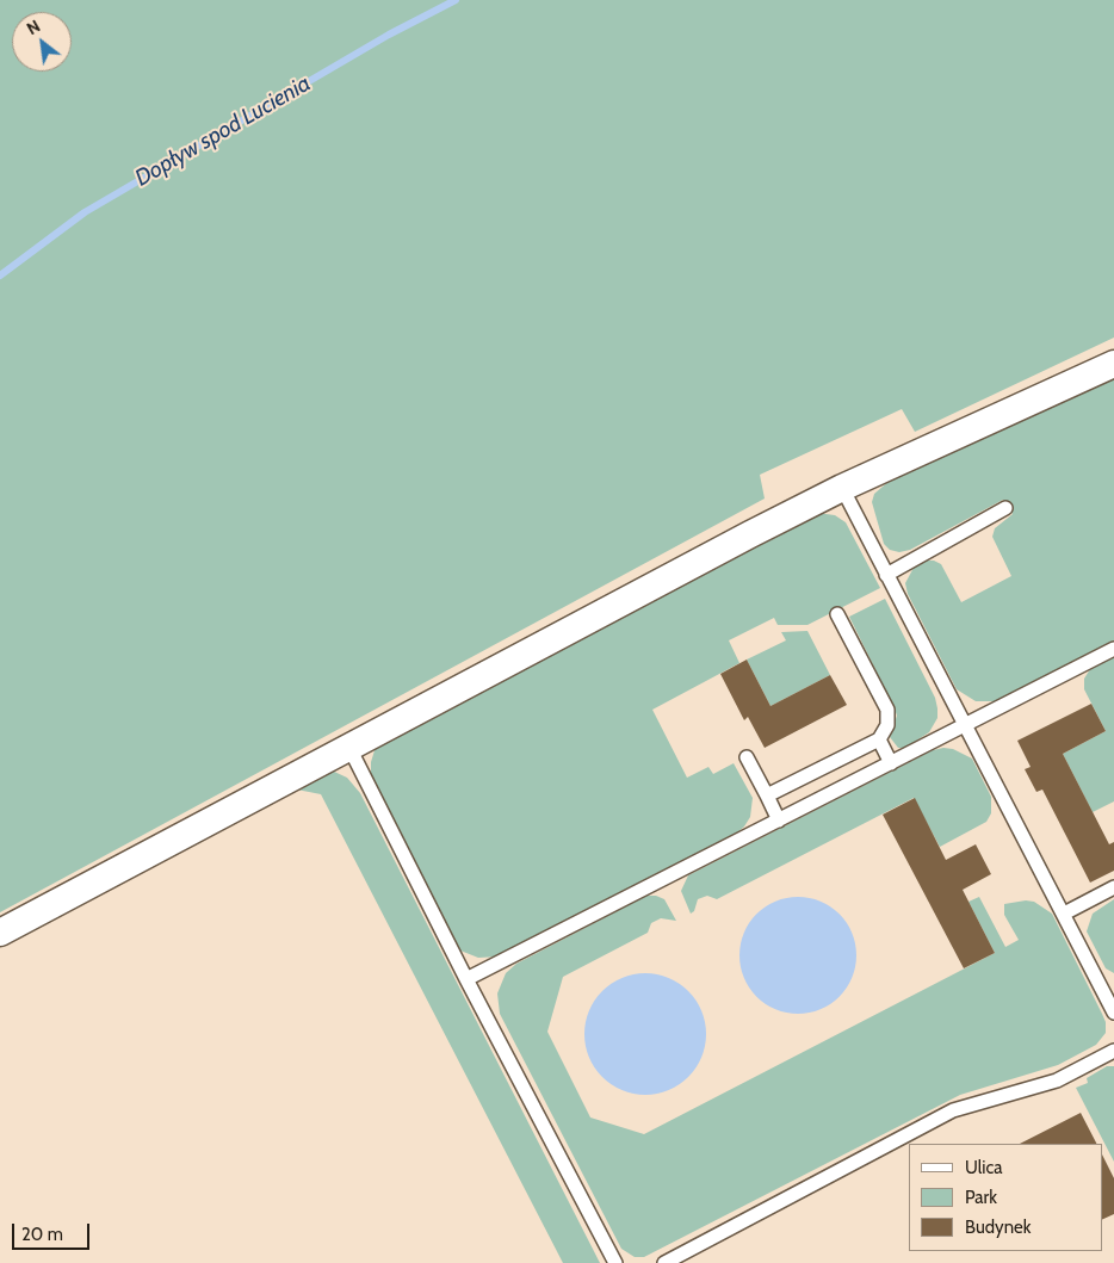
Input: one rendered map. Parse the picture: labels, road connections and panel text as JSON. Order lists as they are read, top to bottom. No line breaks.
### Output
{"water":["Dopływ spod Lucienia"],"legend":["Ulica","Park","Budynek"],"scale_bar":"20 m","north":"top left"}
